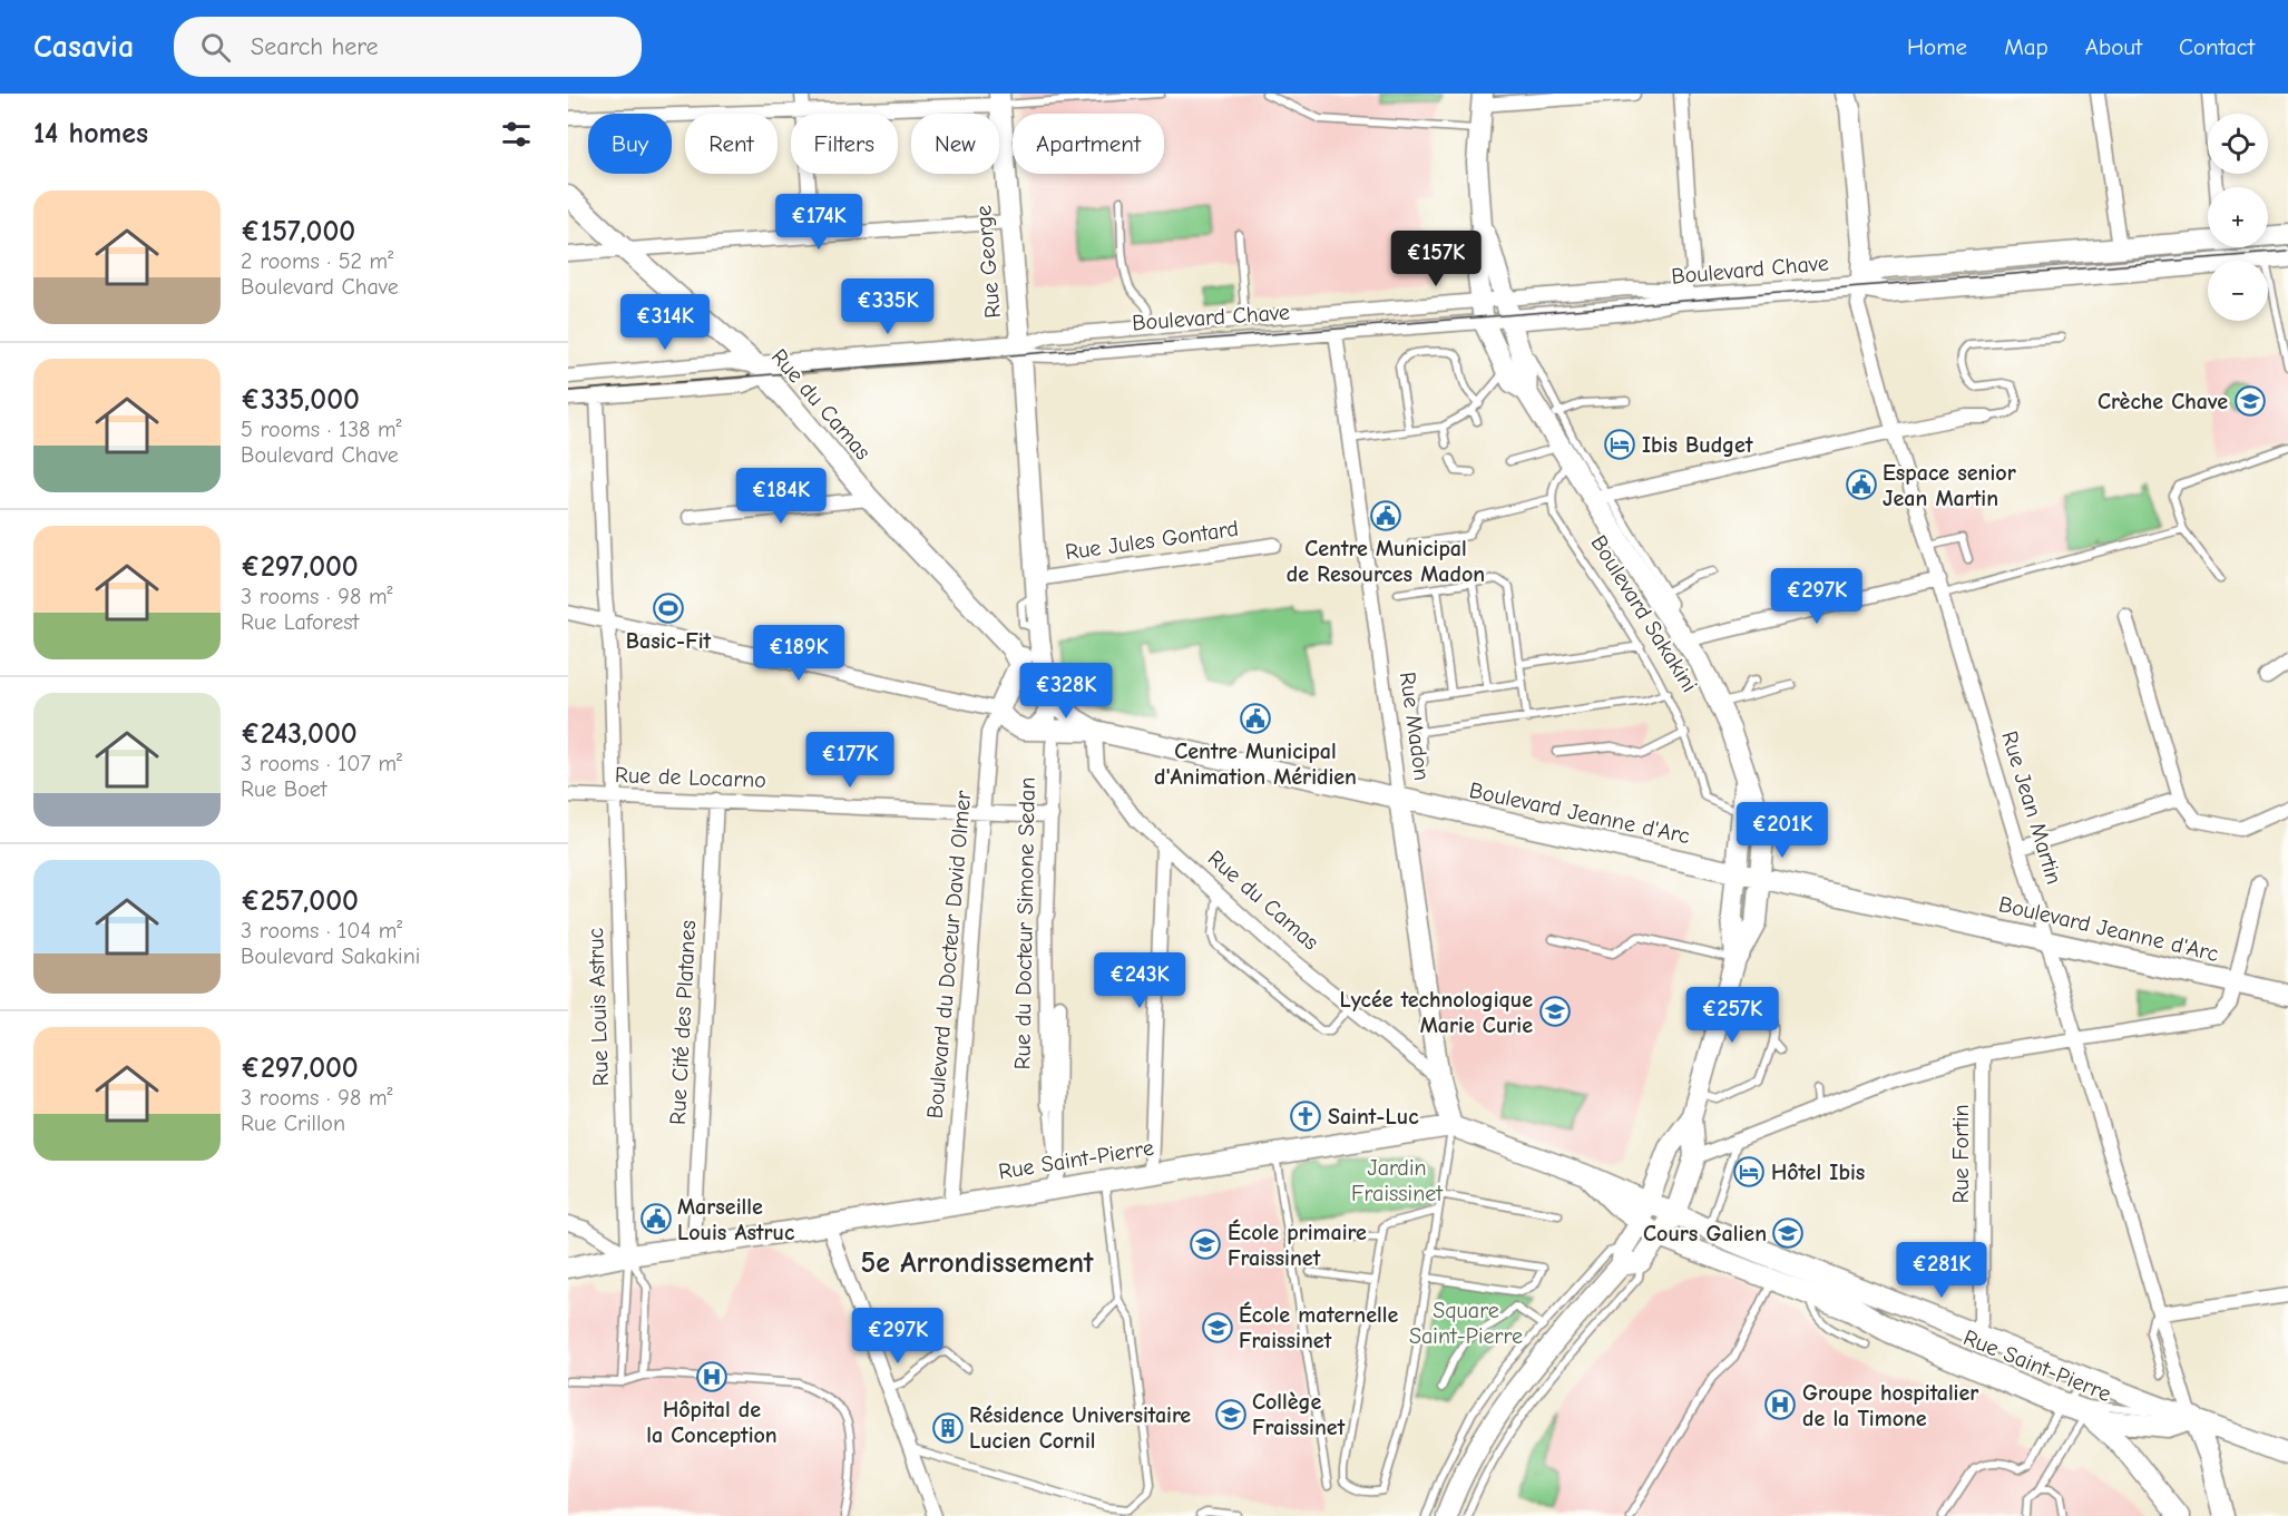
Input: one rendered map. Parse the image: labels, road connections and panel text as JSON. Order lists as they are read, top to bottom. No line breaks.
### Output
{"streets":{"street":["Rue George","Boulevard Chave","Rue du Camas","Rue Jules Gontard","Boulevard Sakakini","Rue Madon","Rue de Locarno","Rue Jean Martin","Boulevard Jeanne d'Arc","Rue du Docteur Simone Sedan","Boulevard du Docteur David Olmer","Rue Louis Astruc","Rue Cité des Platanes","Rue Fortin","Rue Saint-Pierre"]},"crossings":[["Rue George","Boulevard Chave"],["Boulevard Chave","Rue du Camas"],["Boulevard Chave","Boulevard Sakakini"],["Boulevard Chave","Rue Madon"],["Boulevard Chave","Rue Jean Martin"],["Boulevard Chave","Rue Louis Astruc"],["Rue du Camas","Rue Madon"],["Rue du Camas","Boulevard Jeanne d'Arc"],["Boulevard Sakakini","Boulevard Jeanne d'Arc"],["Boulevard Sakakini","Rue Saint-Pierre"],["Rue Madon","Boulevard Jeanne d'Arc"],["Rue Madon","Rue Saint-Pierre"],["Rue de Locarno","Rue du Docteur Simone Sedan"],["Rue de Locarno","Boulevard du Docteur David Olmer"],["Rue de Locarno","Rue Louis Astruc"],["Rue de Locarno","Rue Cité des Platanes"],["Rue Jean Martin","Boulevard Jeanne d'Arc"],["Rue Jean Martin","Rue Saint-Pierre"],["Rue du Docteur Simone Sedan","Rue Saint-Pierre"],["Boulevard du Docteur David Olmer","Rue Saint-Pierre"],["Rue Louis Astruc","Rue Saint-Pierre"],["Rue Cité des Platanes","Rue Saint-Pierre"],["Rue Fortin","Rue Saint-Pierre"]],"districts":["5e Arrondissement"],"parks":["Jardin Fraissinet","Square Saint-Pierre"],"places":{"school or university":["Crèche Chave","Lycée technologique Marie Curie","Cours Galien","École primaire Fraissinet","École maternelle Fraissinet","Collège Fraissinet"],"hotel":["Ibis Budget","Hôtel Ibis"],"public building":["Espace senior Jean Martin","Centre Municipal de Resources Madon","Centre Municipal d'Animation Méridien","Marseille Louis Astruc"],"sports":["Basic-Fit"],"church":["Saint-Luc"],"hospital":["Hôpital de la Conception","Groupe hospitalier de la Timone"],"building":["Résidence Universitaire Lucien Cornil"]},"page":{"header":"Casavia","search":"Search here","nav":["Home","Map","About","Contact"],"heading":"14 homes","map_buttons":["+","−"],"chip":["Buy","Rent","Filters","New","Apartment"],"list":[{"name":"€157,000","note":"2 rooms · 52 m² · Boulevard Chave"},{"name":"€335,000","note":"5 rooms · 138 m² · Boulevard Chave"},{"name":"€297,000","note":"3 rooms · 98 m² · Rue Laforest"},{"name":"€243,000","note":"3 rooms · 107 m² · Rue Boet"},{"name":"€257,000","note":"3 rooms · 104 m² · Boulevard Sakakini"},{"name":"€297,000","note":"3 rooms · 98 m² · Rue Crillon"}],"price":["€174K","€157K","€335K","€314K","€184K","€297K","€189K","€328K","€177K","€201K","€243K","€257K","€281K","€297K"]}}
